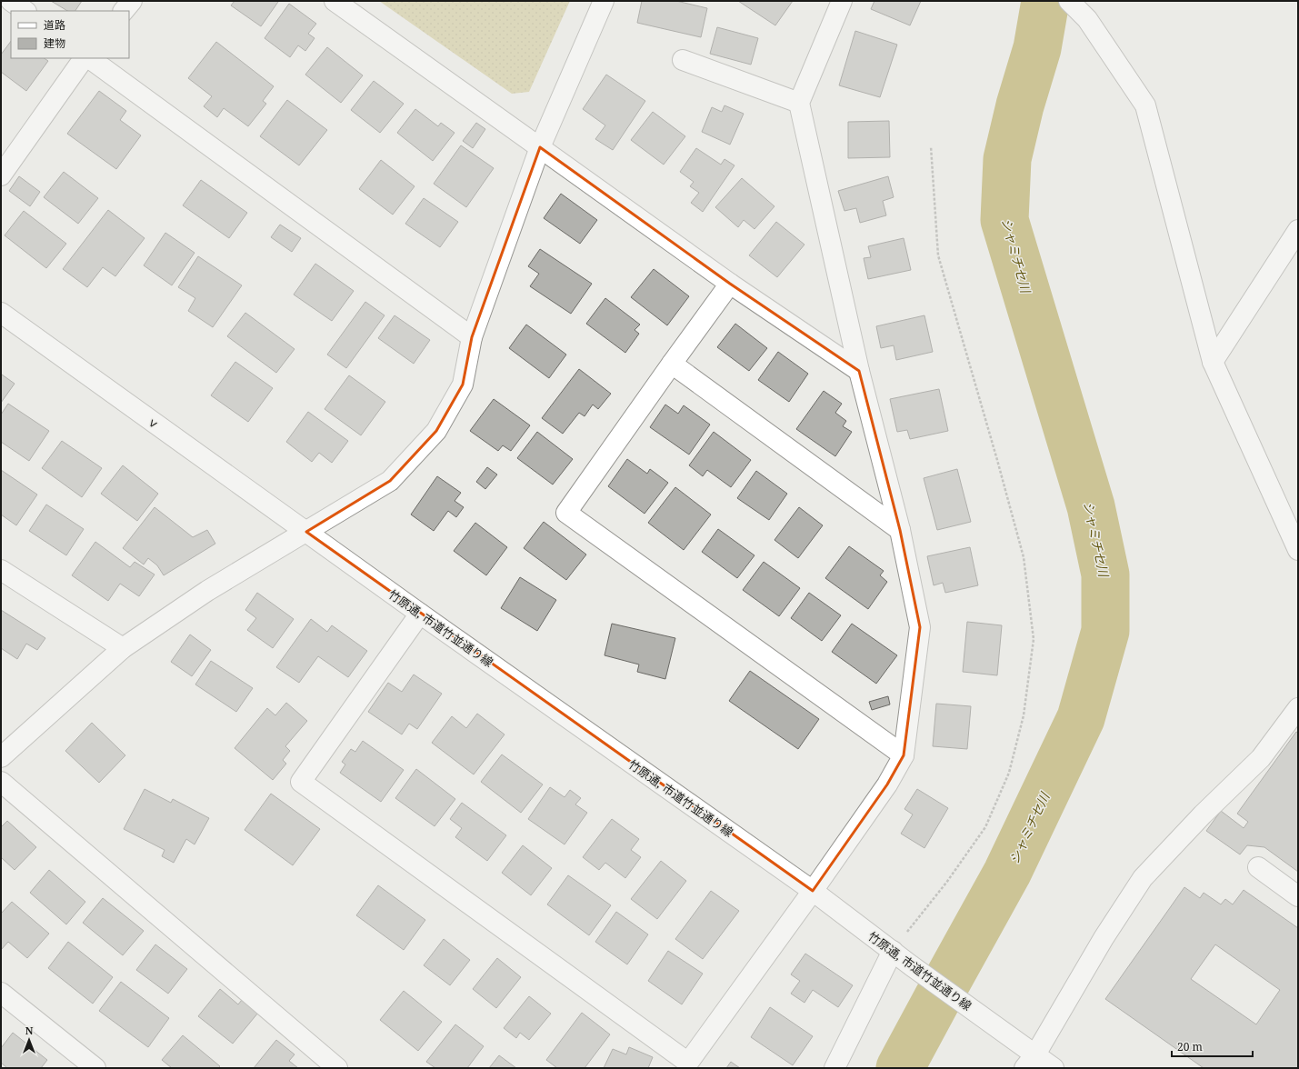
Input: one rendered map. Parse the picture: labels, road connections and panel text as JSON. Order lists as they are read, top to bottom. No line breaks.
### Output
{"streets":{"street":["ｖ","竹原通, 市道竹並通り線"]},"crossings":[["ｖ","竹原通, 市道竹並通り線"]],"water":["シャミチセ川"],"legend":["道路","建物"],"scale_bar":"20 m","north":"top"}
